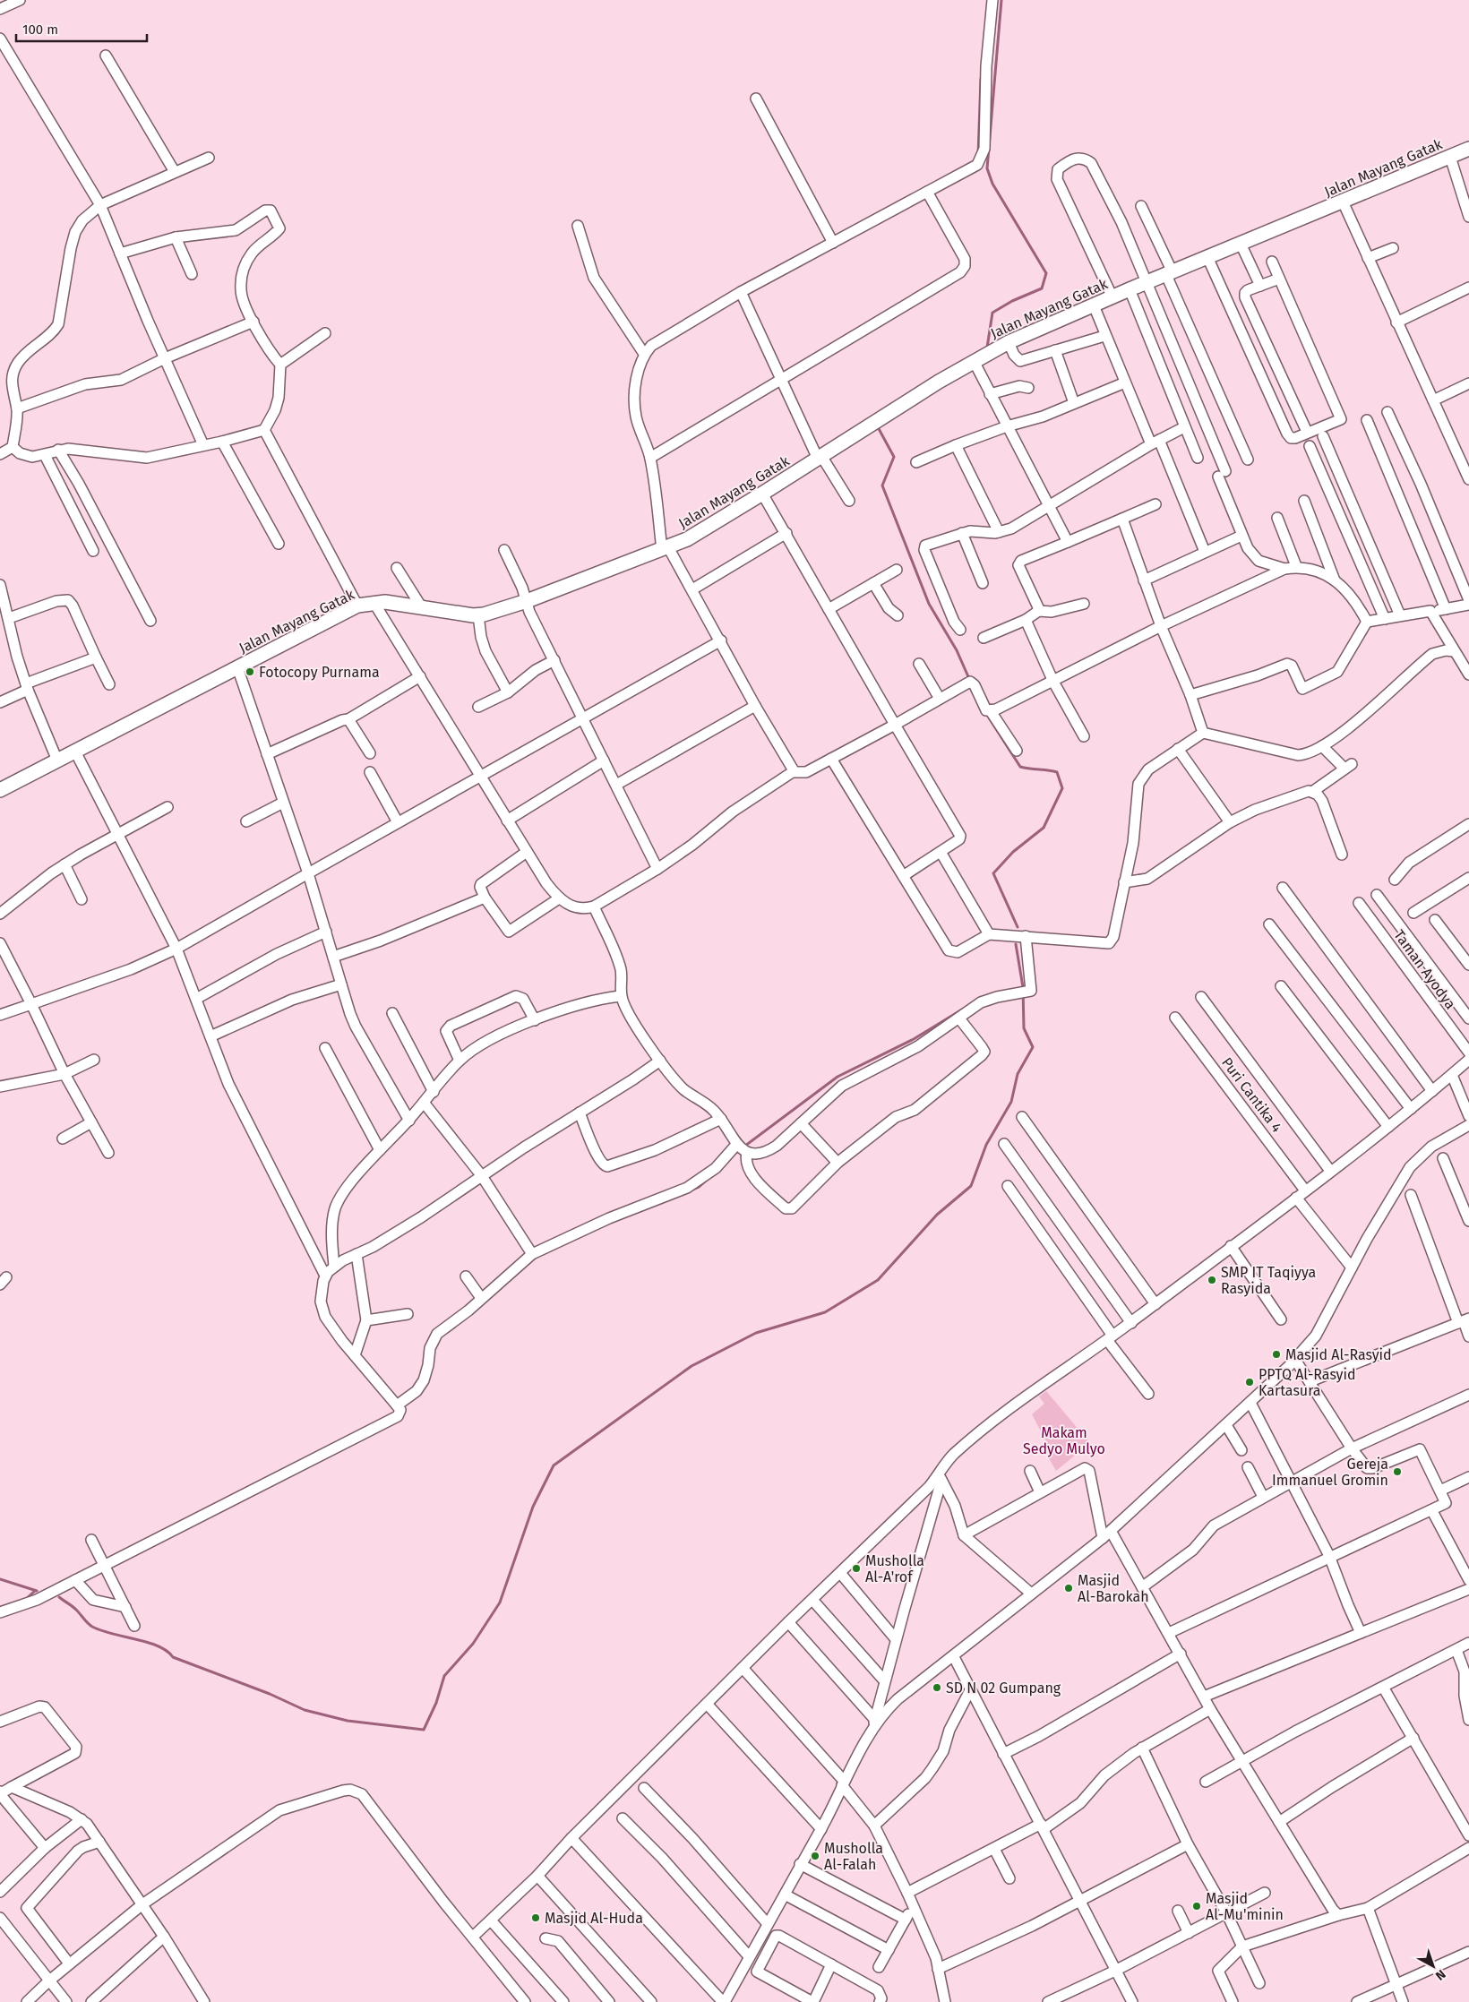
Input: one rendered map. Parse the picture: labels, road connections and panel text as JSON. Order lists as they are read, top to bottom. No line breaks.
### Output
{"streets":{"street":["Jalan Mayang Gatak","Taman Ayodya","Puri Cantika 4"]},"parks":["Makam Sedyo Mulyo"],"places":["Fotocopy Purnama","SMP IT Taqiyya Rasyida","Masjid Al-Rasyid","PPTQ Al-Rasyid Kartasura","Gereja Immanuel Gromin","Musholla Al-A'rof","Masjid Al-Barokah","SD N 02 Gumpang","Musholla Al-Falah","Masjid Al-Mu'minin","Masjid Al-Huda"],"scale_bar":"100 m","north":"bottom right"}
